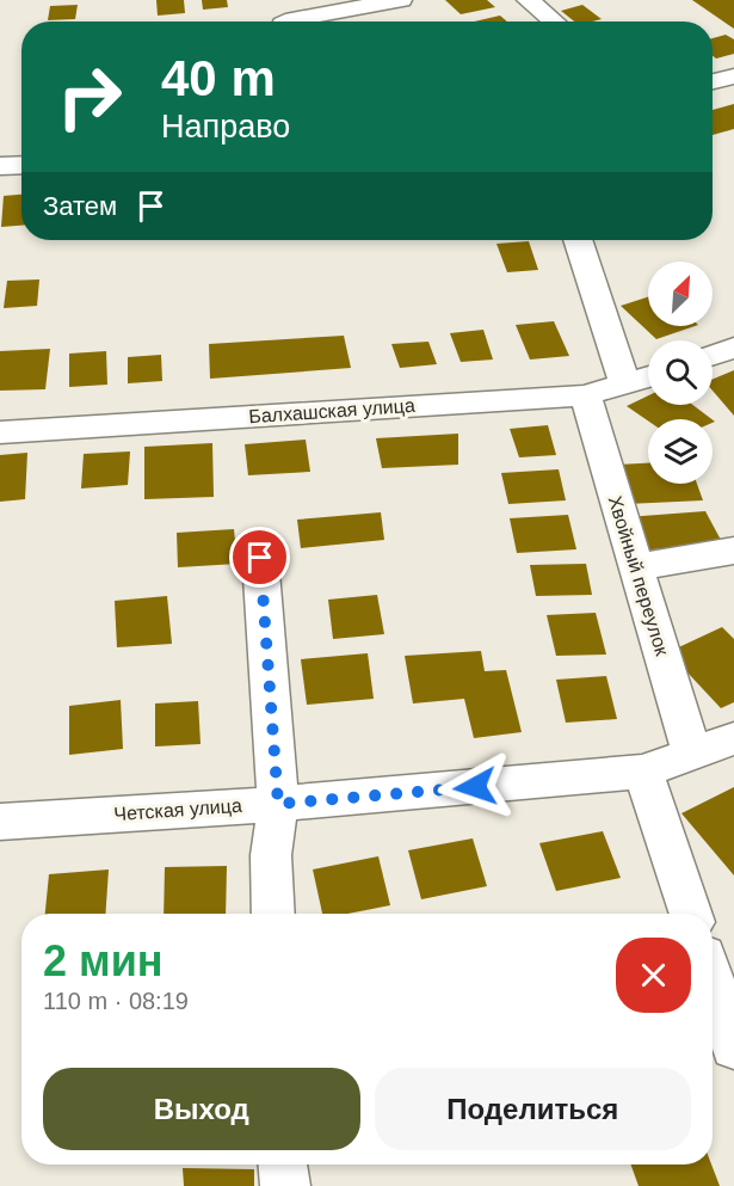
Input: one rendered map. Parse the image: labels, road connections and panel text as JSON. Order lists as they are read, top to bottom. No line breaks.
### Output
{"streets":{"street":["Балхашская улица","Хвойный переулок","Четская улица"]},"crossings":[["Балхашская улица","Хвойный переулок"],["Хвойный переулок","Четская улица"]],"north":"top right","page":{"turn":["40 m","Направо"],"then":"Затем","heading":["2 мин","110 m · 08:19"],"buttons":["Выход","Поделиться"]}}
